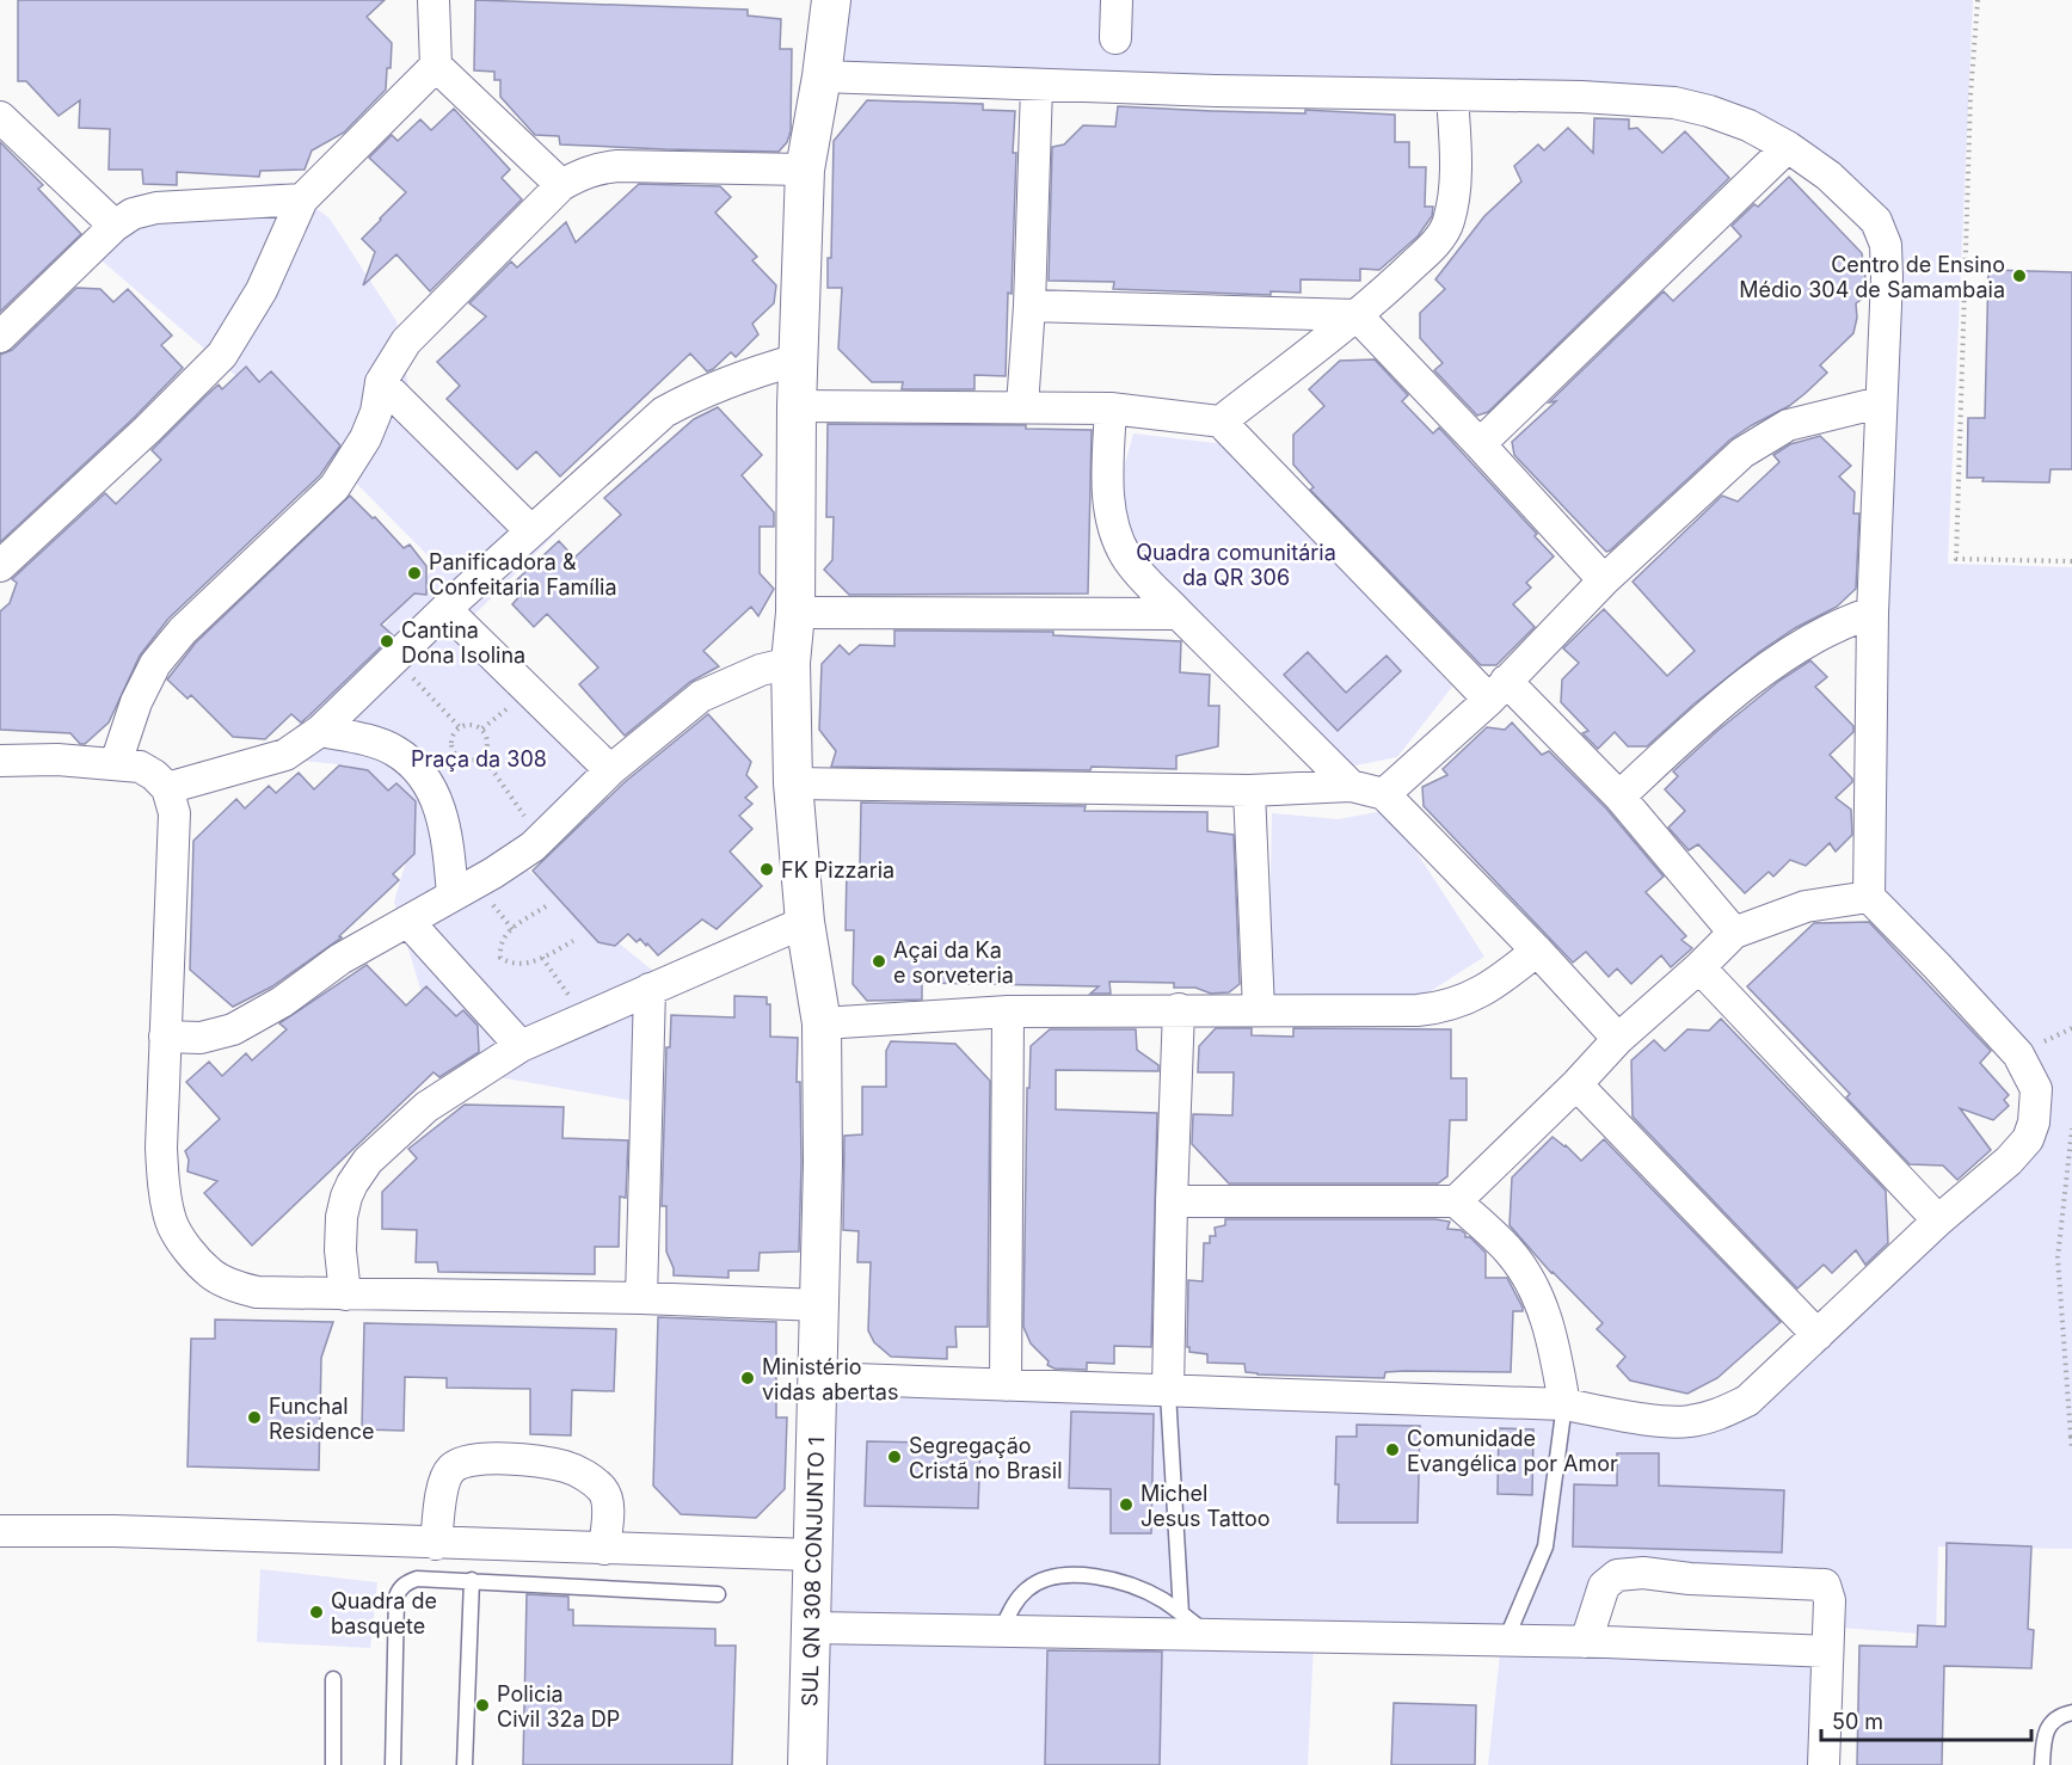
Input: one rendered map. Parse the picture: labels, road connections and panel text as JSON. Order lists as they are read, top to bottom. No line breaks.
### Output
{"streets":{"street":["SUL QN 308 CONJUNTO 1"]},"parks":["Quadra comunitária da QR 306","Praça da 308"],"places":["Centro de Ensino Médio 304 de Samambaia","Panificadora & Confeitaria Família","Cantina Dona Isolina","FK Pizzaria","Açai da Ka e sorveteria","Ministério vidas abertas","Funchal Residence","Comunidade Evangélica por Amor","Segregação Cristã no Brasil","Michel Jesus Tattoo","Quadra de basquete","Policia Civil 32a DP"],"scale_bar":"50 m"}
